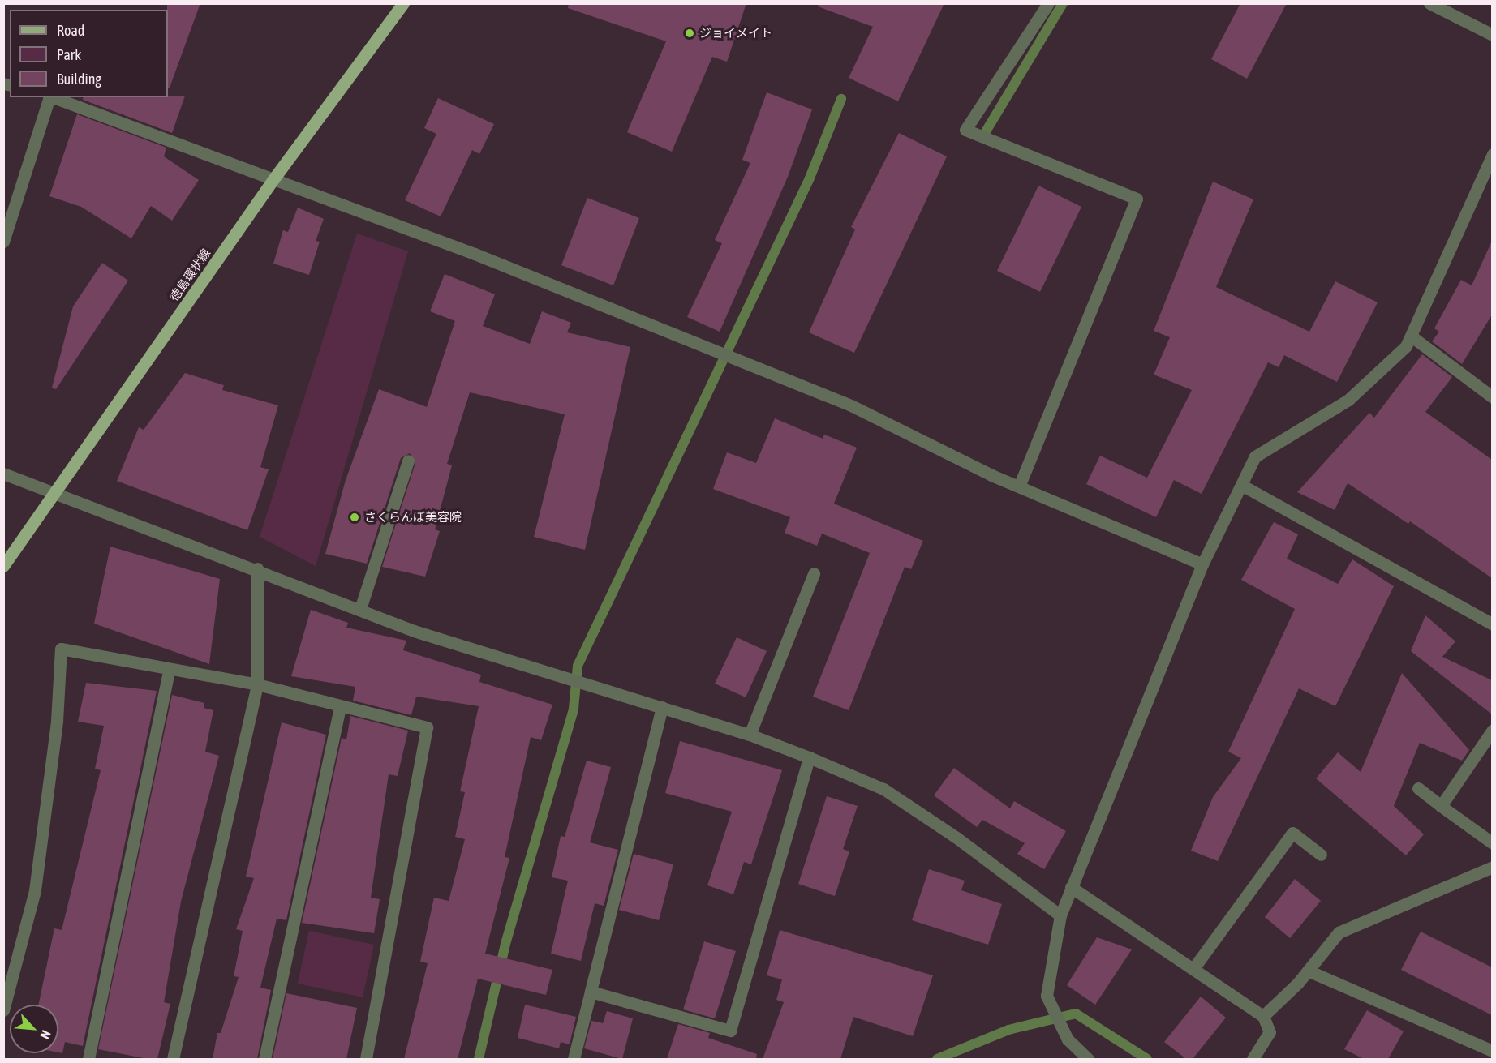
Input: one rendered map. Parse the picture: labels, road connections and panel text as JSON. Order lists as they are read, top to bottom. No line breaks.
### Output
{"streets":{"main road":["徳島環状線"]},"places":["ジョイメイト","さくらんぼ美容院"],"legend":["Road","Park","Building"],"north":"bottom right"}
